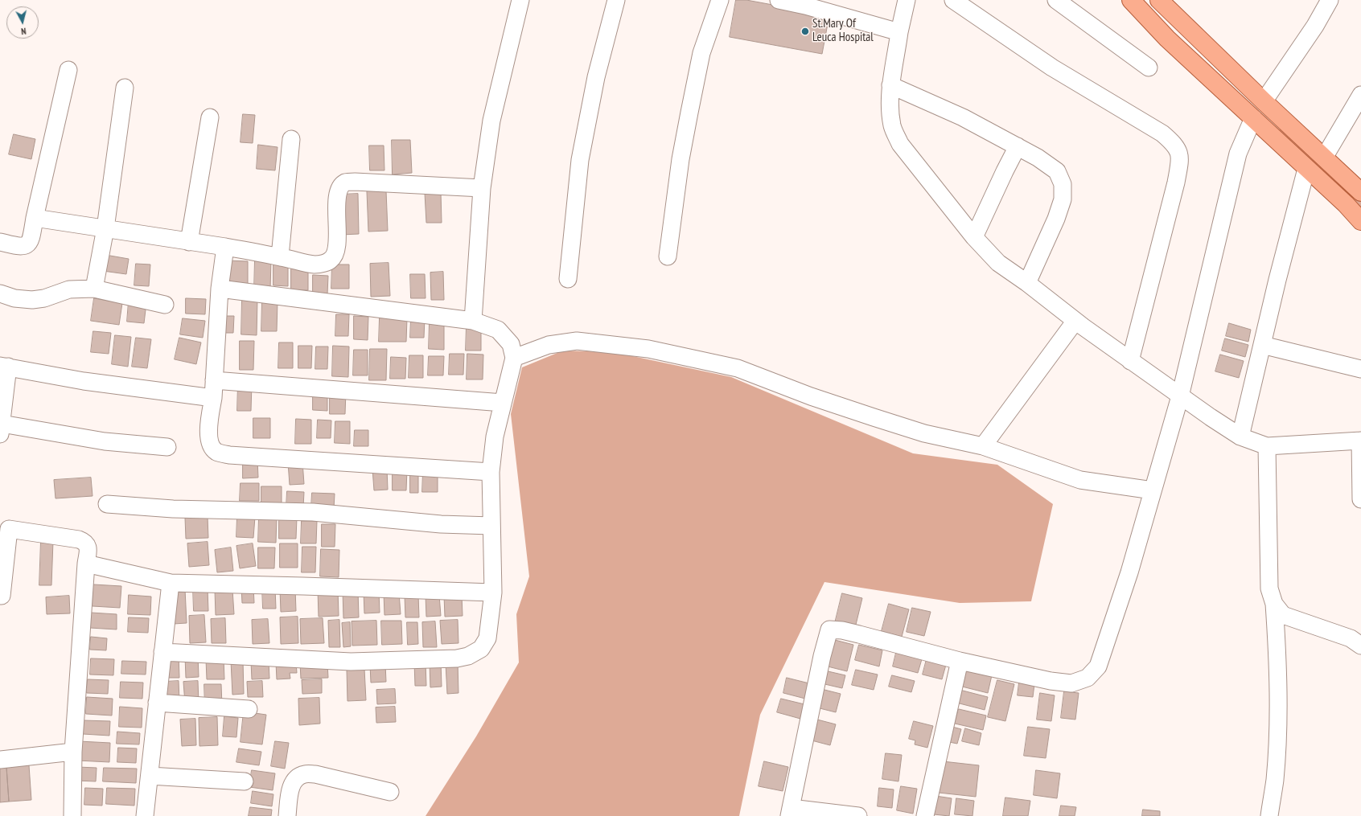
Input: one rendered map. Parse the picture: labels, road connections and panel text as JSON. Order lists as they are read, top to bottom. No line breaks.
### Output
{"places":["St.Mary Of Leuca Hospital"],"north":"bottom"}
